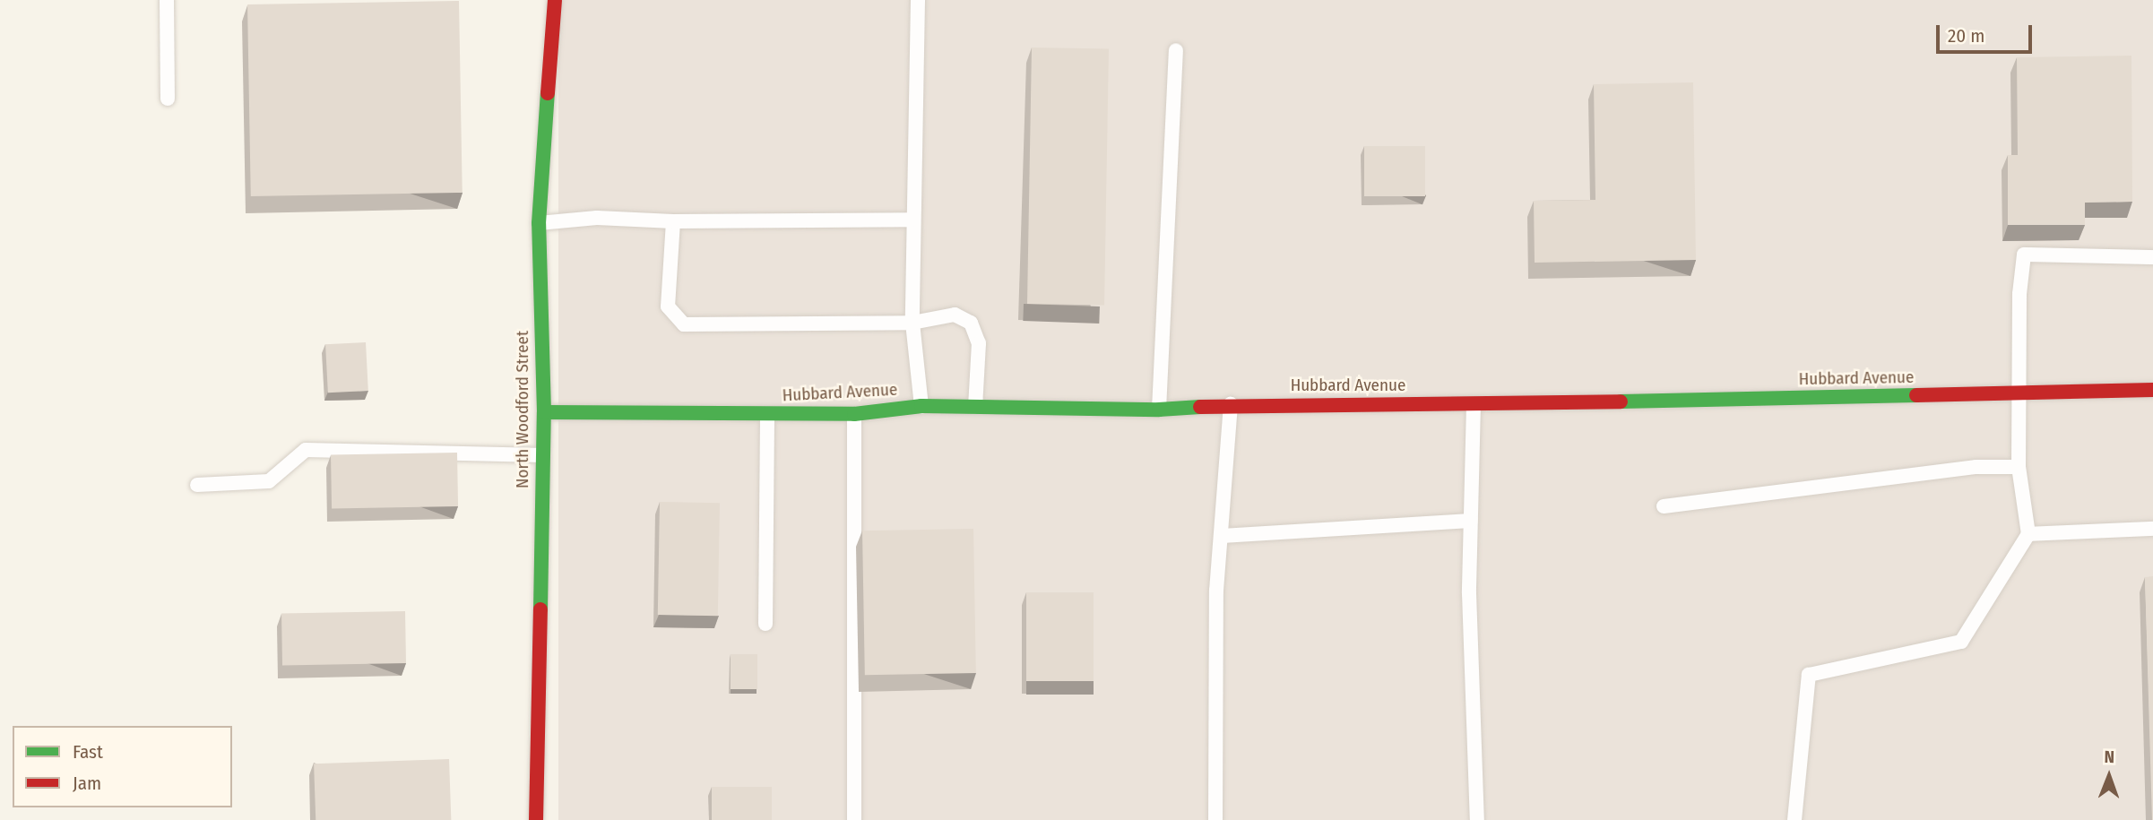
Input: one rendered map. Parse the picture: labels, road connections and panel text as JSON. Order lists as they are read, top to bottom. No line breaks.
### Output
{"streets":{"street":["Hubbard Avenue","North Woodford Street"]},"crossings":[["Hubbard Avenue","North Woodford Street"]],"legend":["Fast","Jam"],"scale_bar":"20 m","north":"top"}
